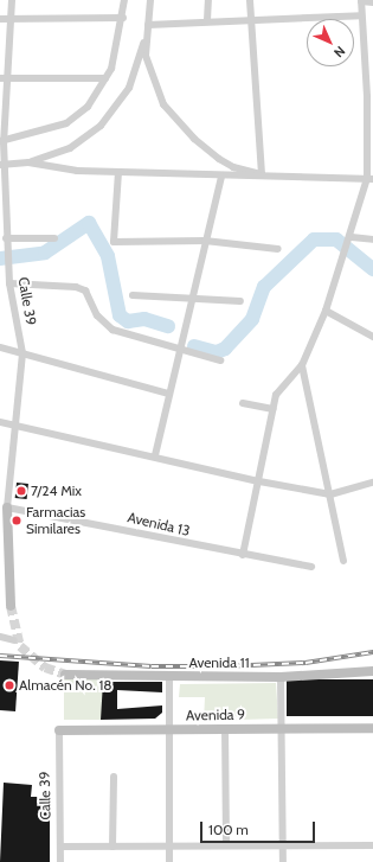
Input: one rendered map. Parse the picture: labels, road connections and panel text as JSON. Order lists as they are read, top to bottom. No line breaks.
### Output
{"streets":{"main road":["Calle 39","Avenida 11","Avenida 9"],"street":["Avenida 13"]},"crossings":[["Calle 39","Avenida 13"],["Calle 39","Avenida 9"]],"places":["7/24 Mix","Farmacias Similares","Almacén No. 18"],"scale_bar":"100 m","north":"bottom right"}
